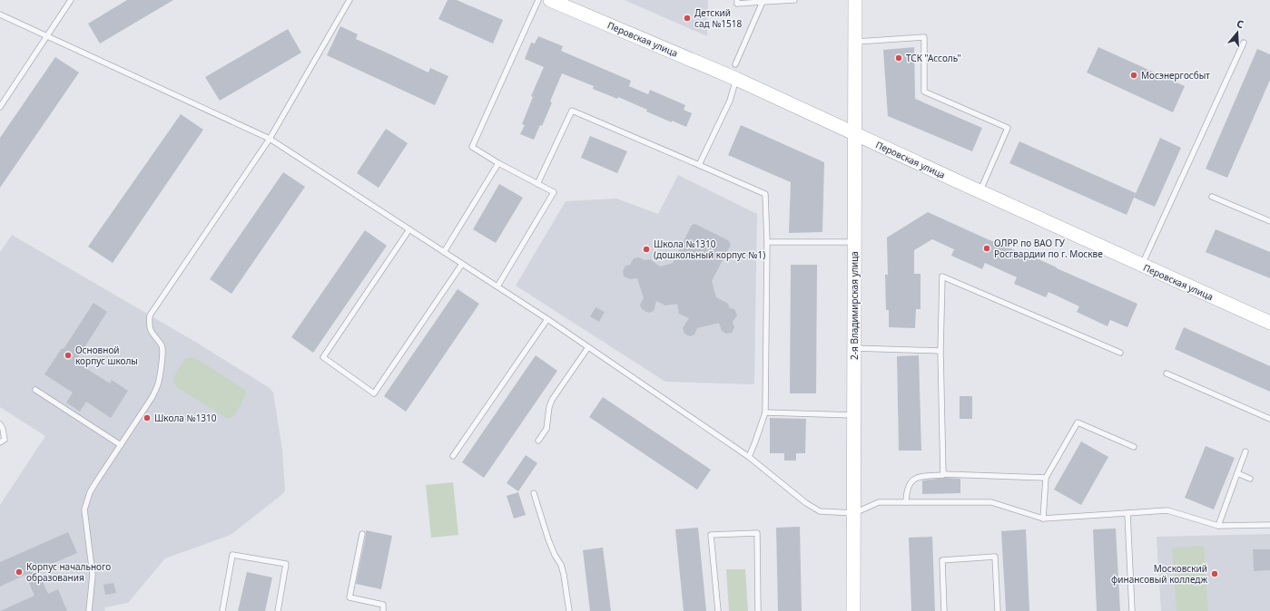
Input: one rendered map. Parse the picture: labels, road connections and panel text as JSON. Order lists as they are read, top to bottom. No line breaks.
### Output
{"streets":{"main road":["Перовская улица","2-я Владимирская улица"]},"crossings":[["Перовская улица","2-я Владимирская улица"]],"places":["Детский сад №1518","ТСК \"Ассоль\"","Мосэнергосбыт","ОЛРР по ВАО ГУ Росгвардии по г. Москве","Школа №1310 (дошкольный корпус №1)","Основной корпус школы","Школа №1310","Корпус начального образования","Московский финансовый колледж"],"north":"top"}
